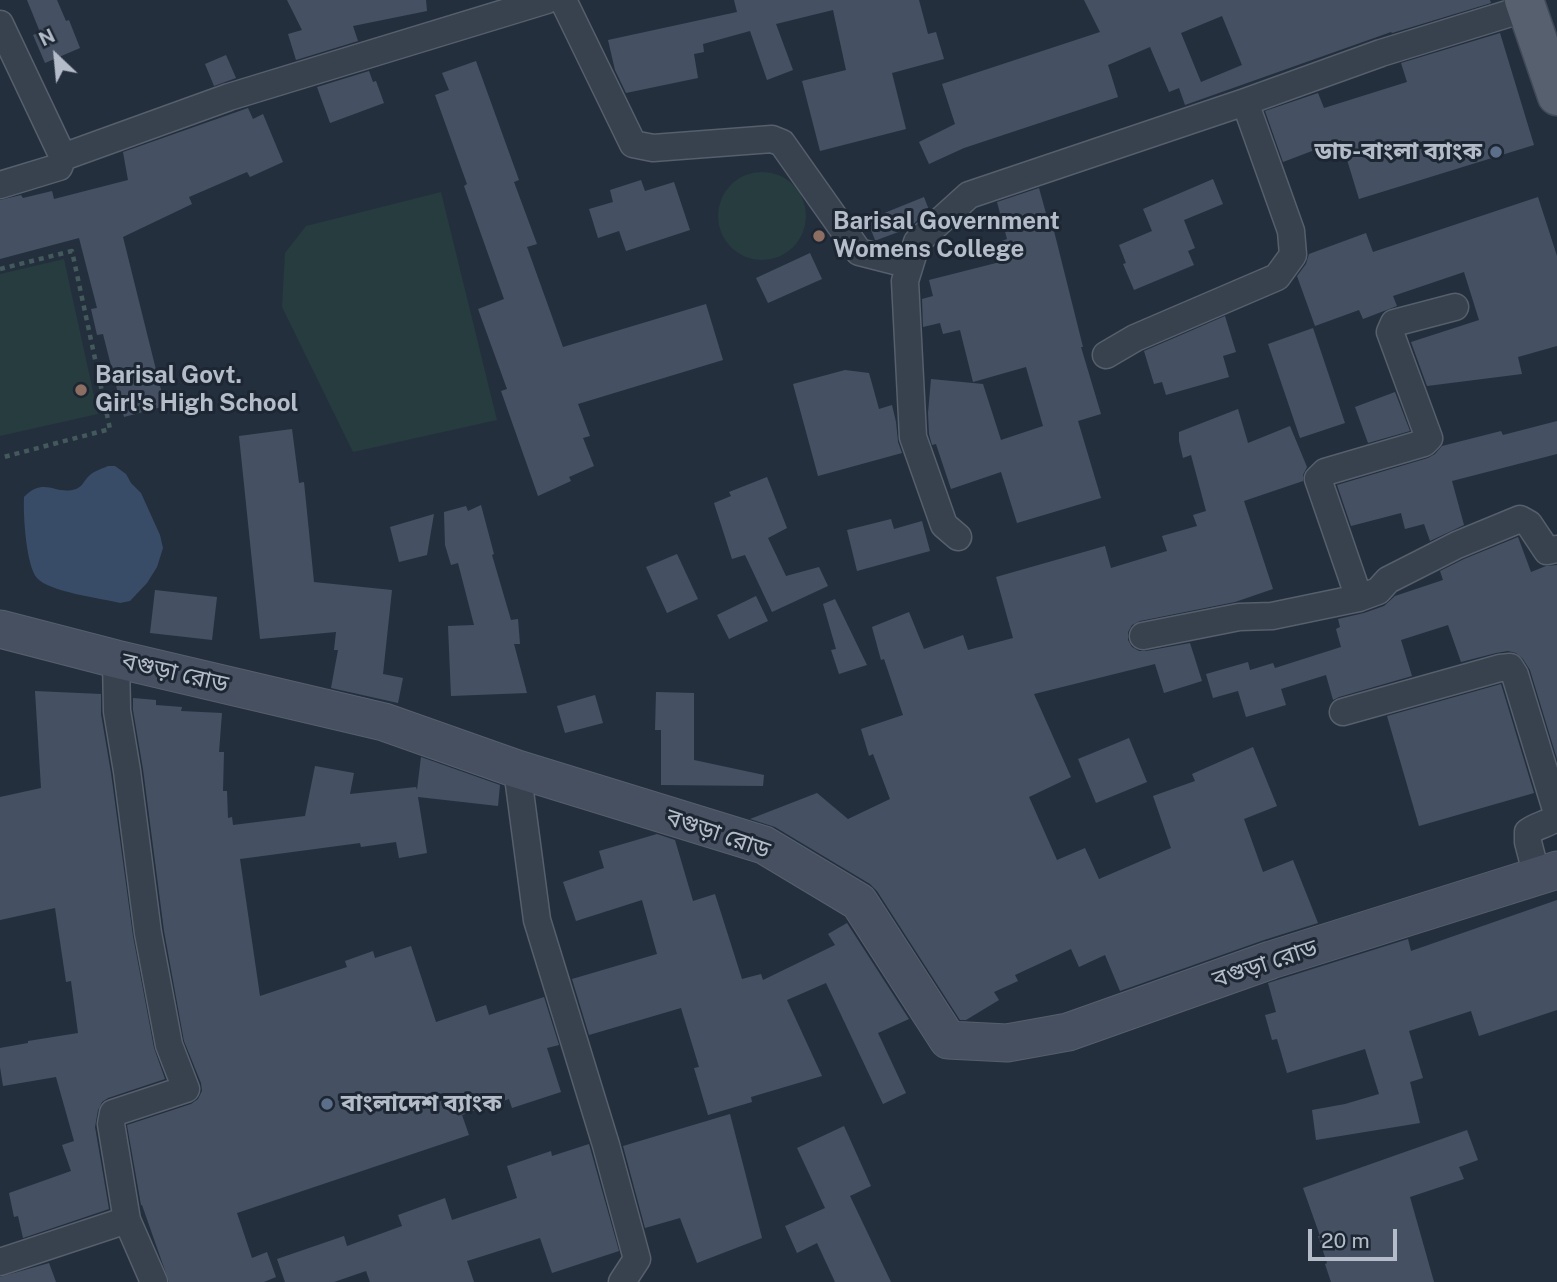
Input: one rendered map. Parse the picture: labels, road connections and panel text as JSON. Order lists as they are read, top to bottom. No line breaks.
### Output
{"streets":{"main road":["বগুড়া রোড"]},"places":["ডাচ-বাংলা ব্যাংক","Barisal Government Womens College","Barisal Govt. Girl's High School","বাংলাদেশ ব্যাংক"],"scale_bar":"20 m","north":"top left"}
